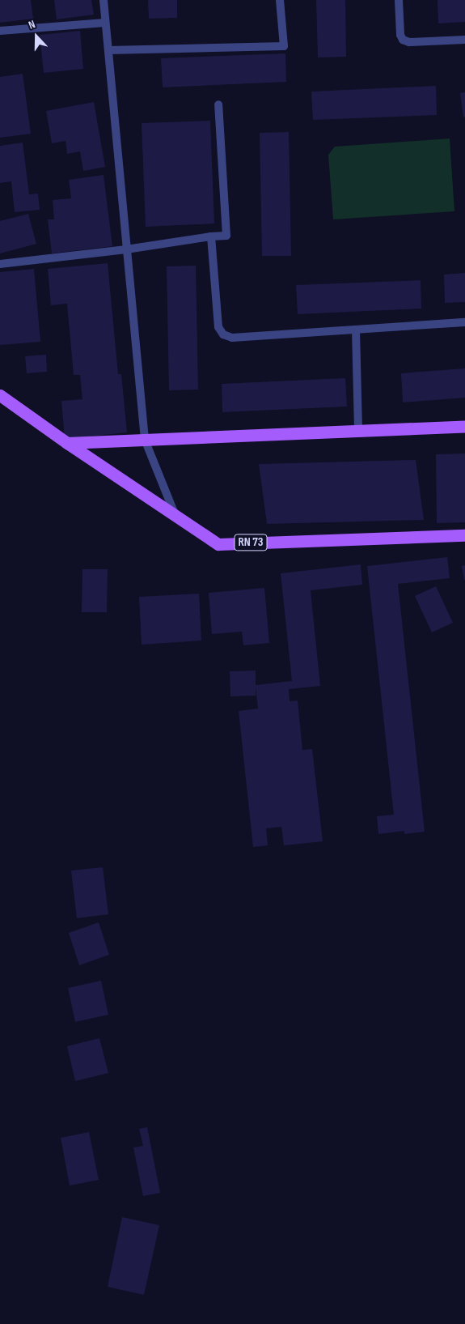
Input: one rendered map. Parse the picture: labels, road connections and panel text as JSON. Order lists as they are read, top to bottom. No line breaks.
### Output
{"streets":{"main road":["RN 73"]},"north":"top"}
